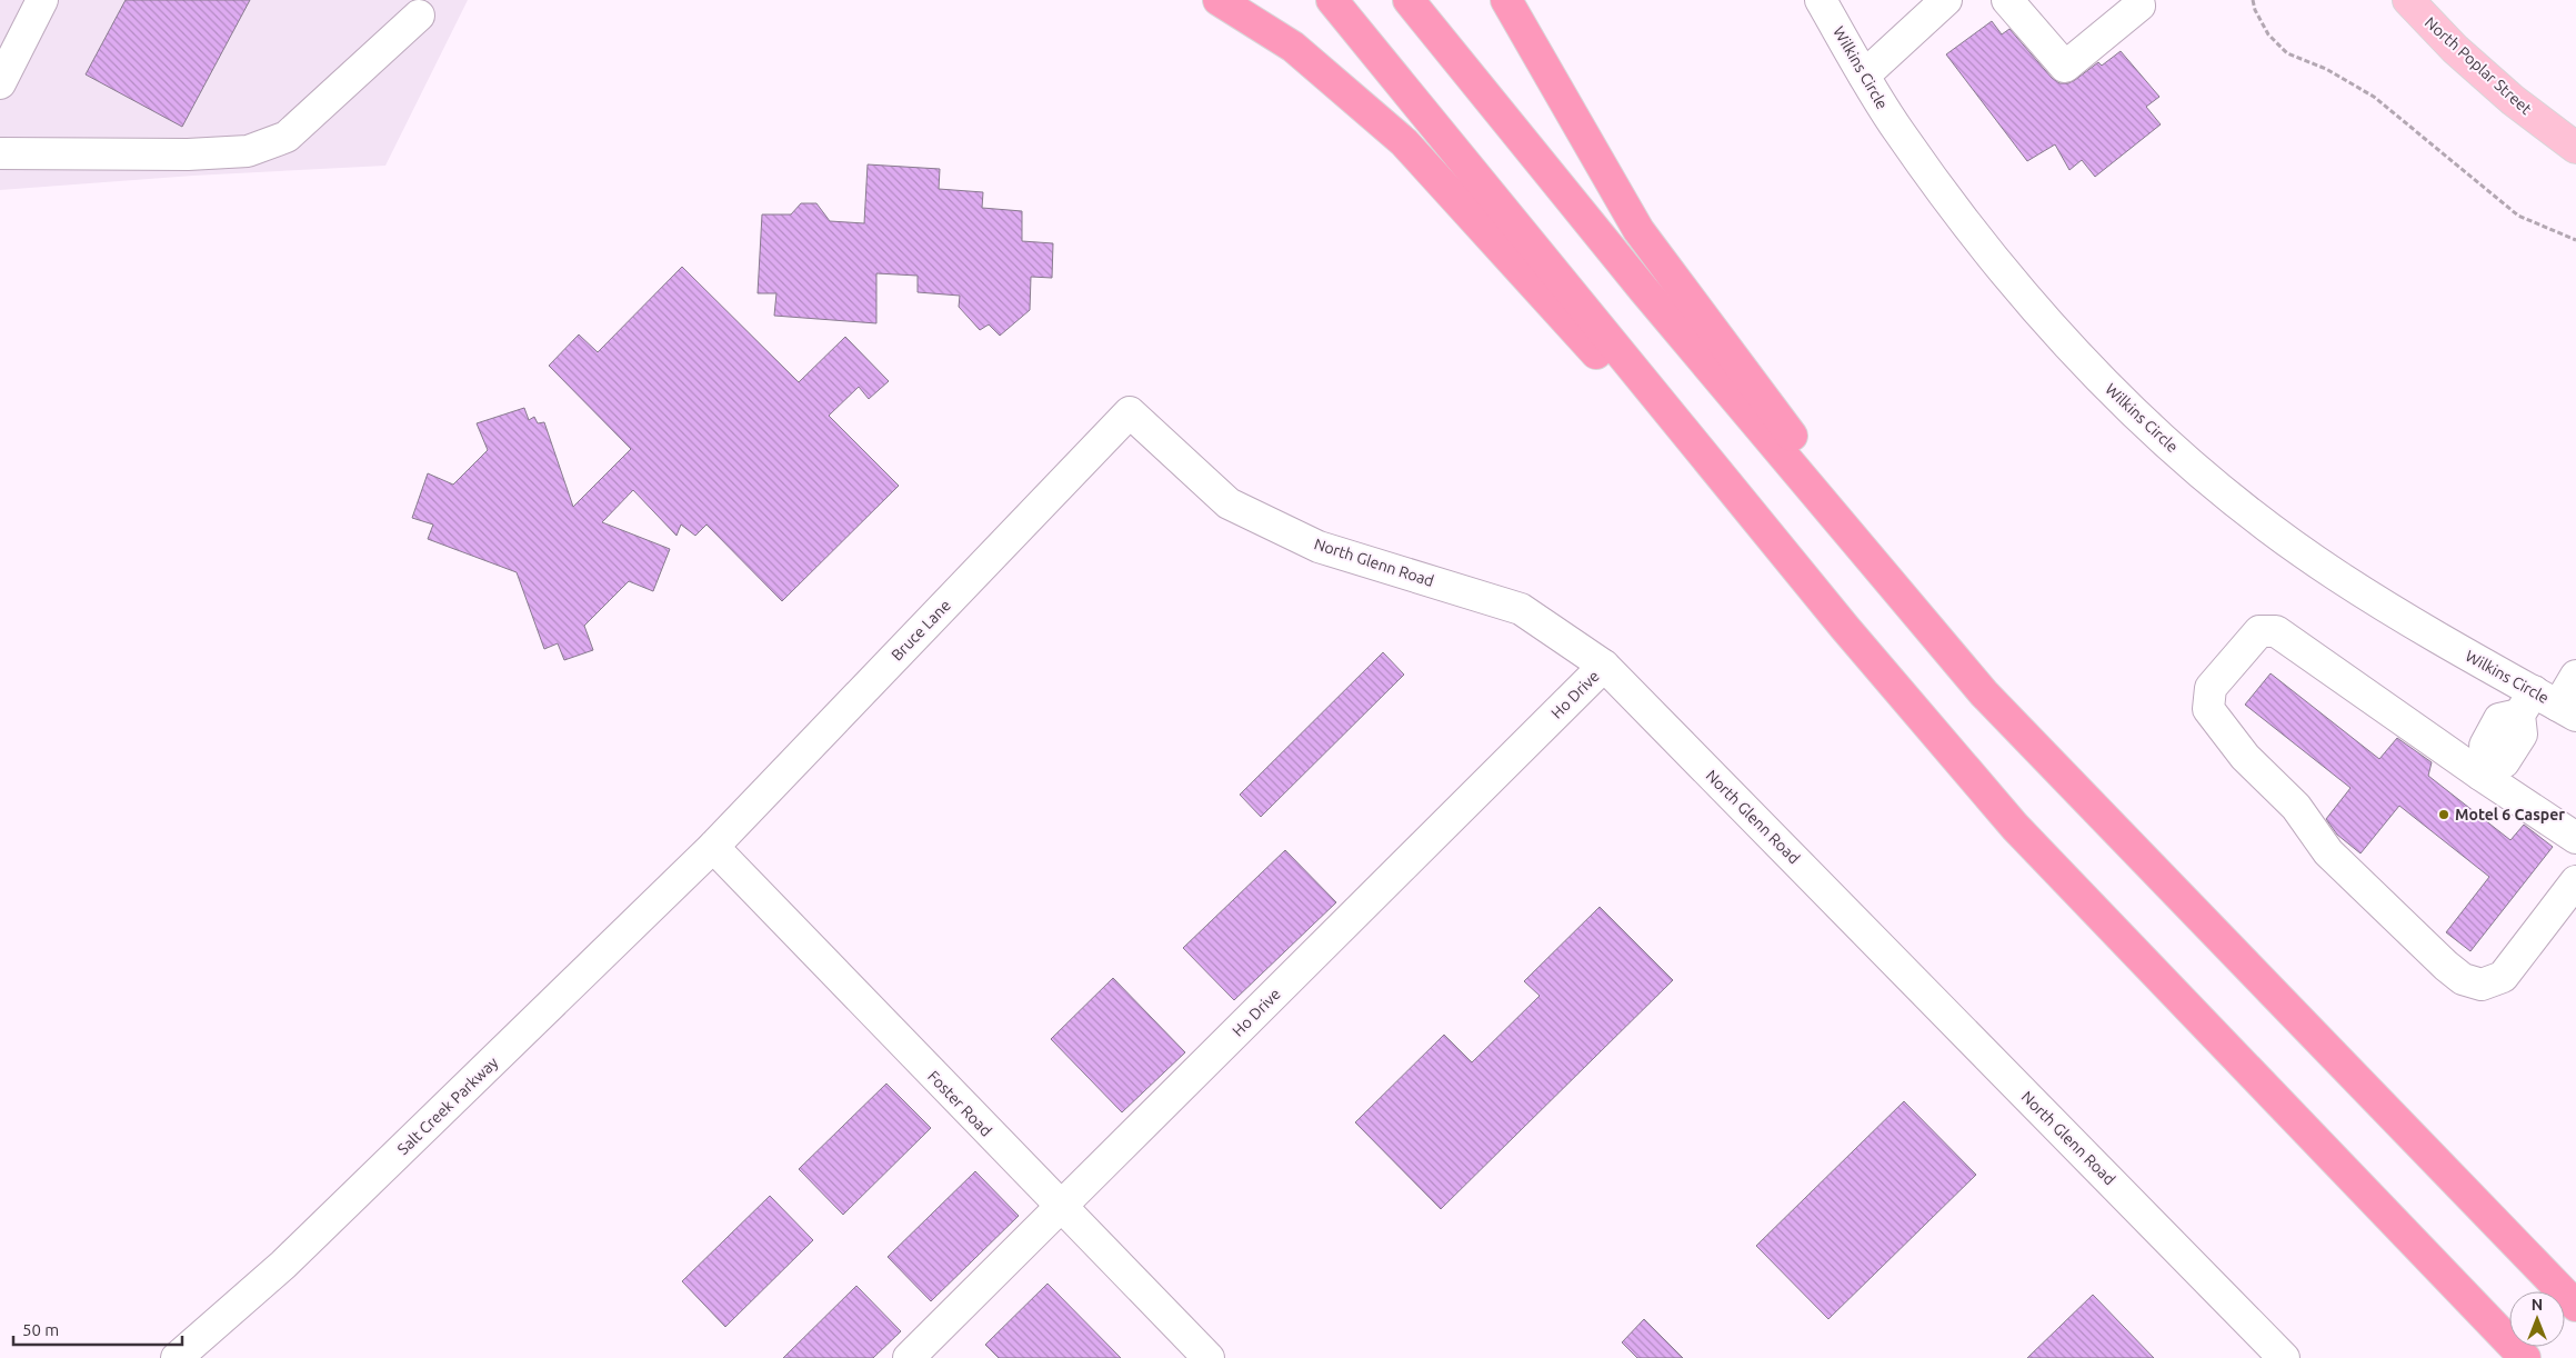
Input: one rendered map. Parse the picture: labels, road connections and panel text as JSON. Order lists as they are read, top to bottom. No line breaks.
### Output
{"streets":{"main road":["North Poplar Street"],"street":["Wilkins Circle","North Glenn Road","Bruce Lane","Ho Drive","Foster Road","Salt Creek Parkway"]},"crossings":[["North Glenn Road","Bruce Lane"],["North Glenn Road","Ho Drive"],["Bruce Lane","Foster Road"],["Bruce Lane","Salt Creek Parkway"],["Ho Drive","Foster Road"],["Foster Road","Salt Creek Parkway"]],"places":["Motel 6 Casper"],"scale_bar":"50 m","north":"top"}
